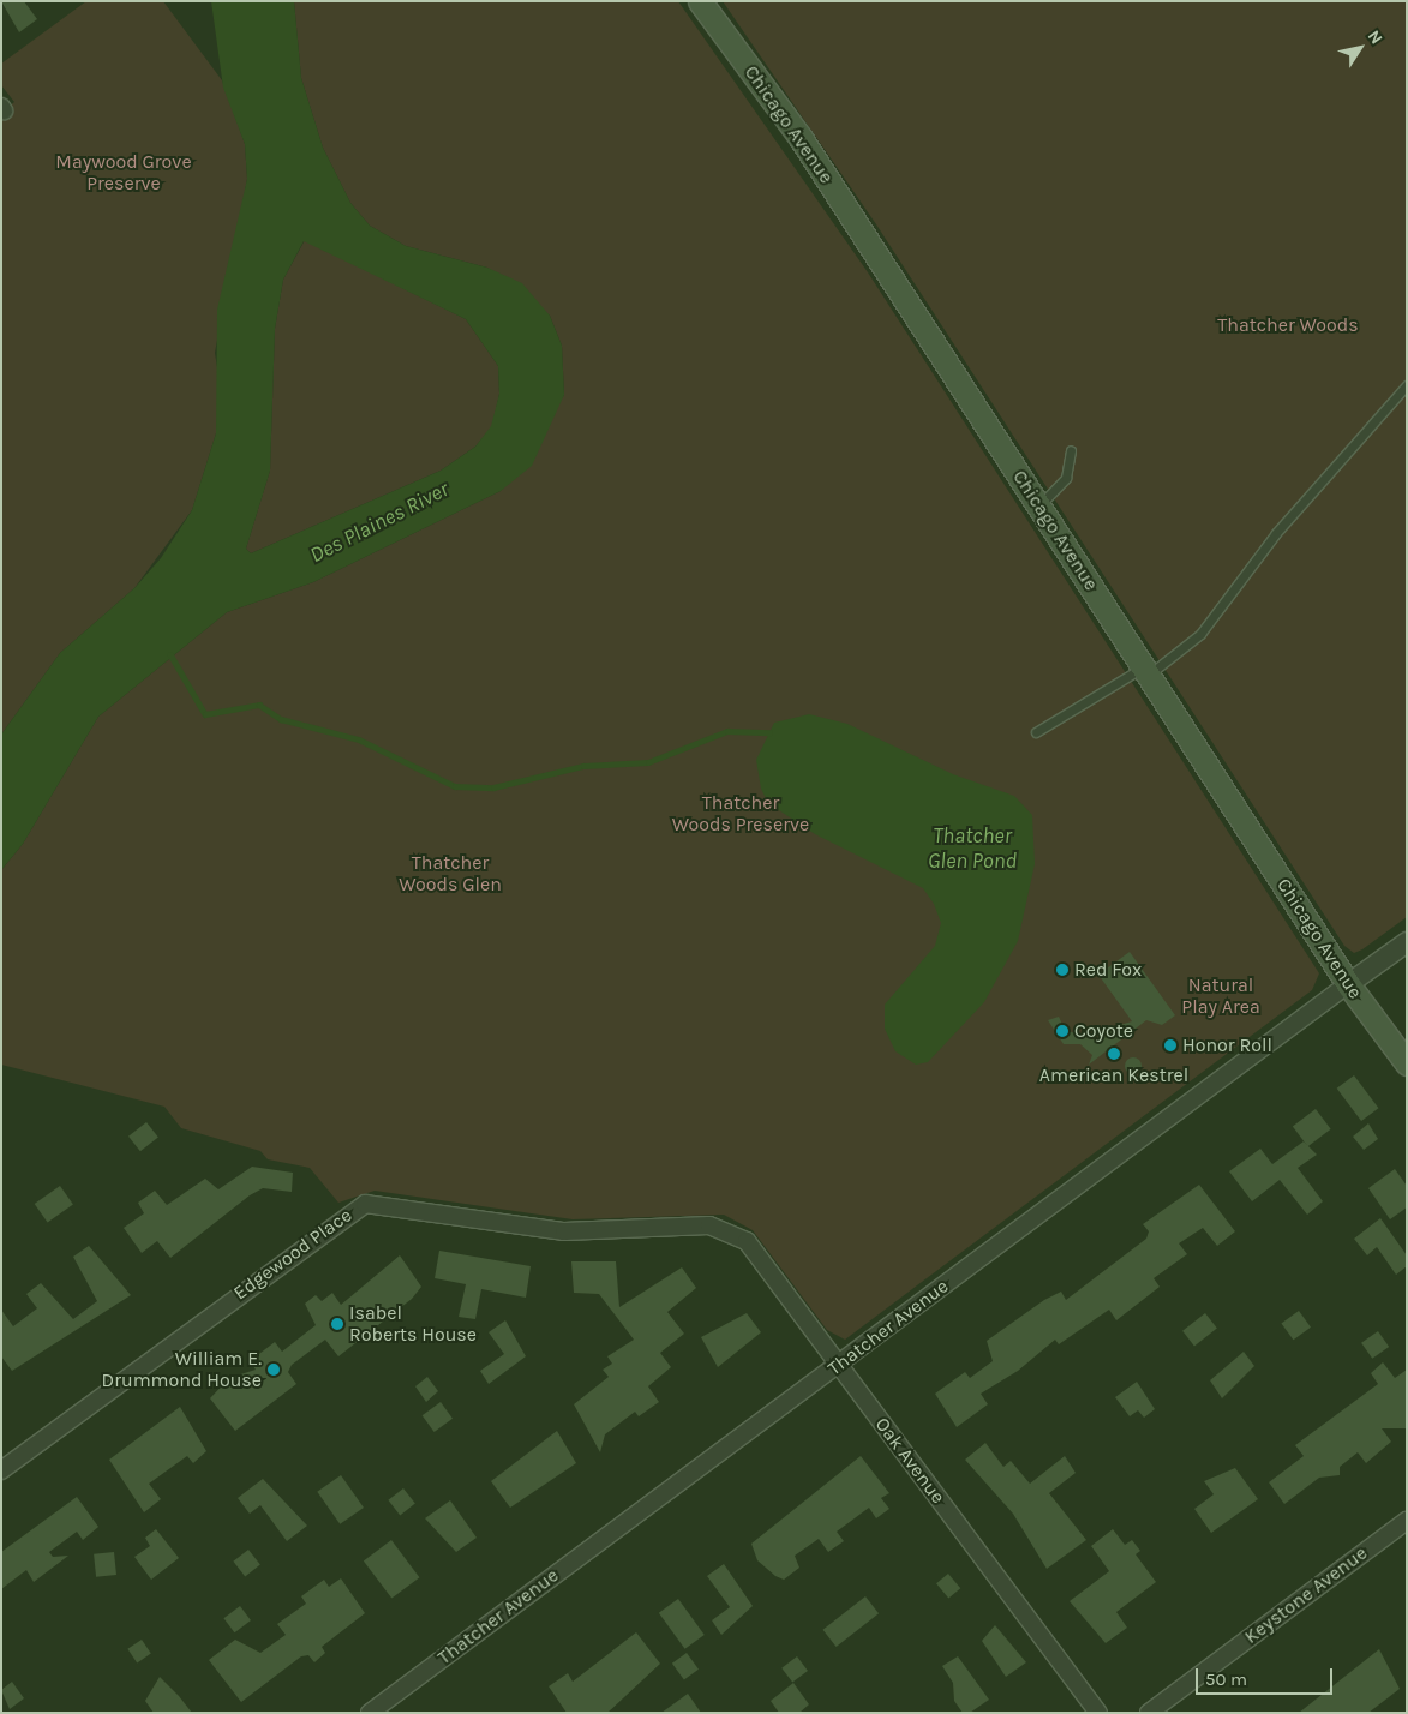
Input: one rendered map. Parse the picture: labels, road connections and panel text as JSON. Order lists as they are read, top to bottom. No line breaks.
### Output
{"streets":{"main road":["Chicago Avenue"],"street":["Edgewood Place","Thatcher Avenue","Oak Avenue","Keystone Avenue"]},"crossings":[["Chicago Avenue","Thatcher Avenue"],["Edgewood Place","Oak Avenue"],["Thatcher Avenue","Oak Avenue"]],"water":["Des Plaines River","Thatcher Glen Pond"],"parks":["Maywood Grove Preserve","Thatcher Woods","Thatcher Woods Preserve","Thatcher Woods Glen","Natural Play Area"],"places":["Red Fox","Coyote","Honor Roll","American Kestrel","Isabel Roberts House","William E. Drummond House"],"scale_bar":"50 m","north":"top right"}
